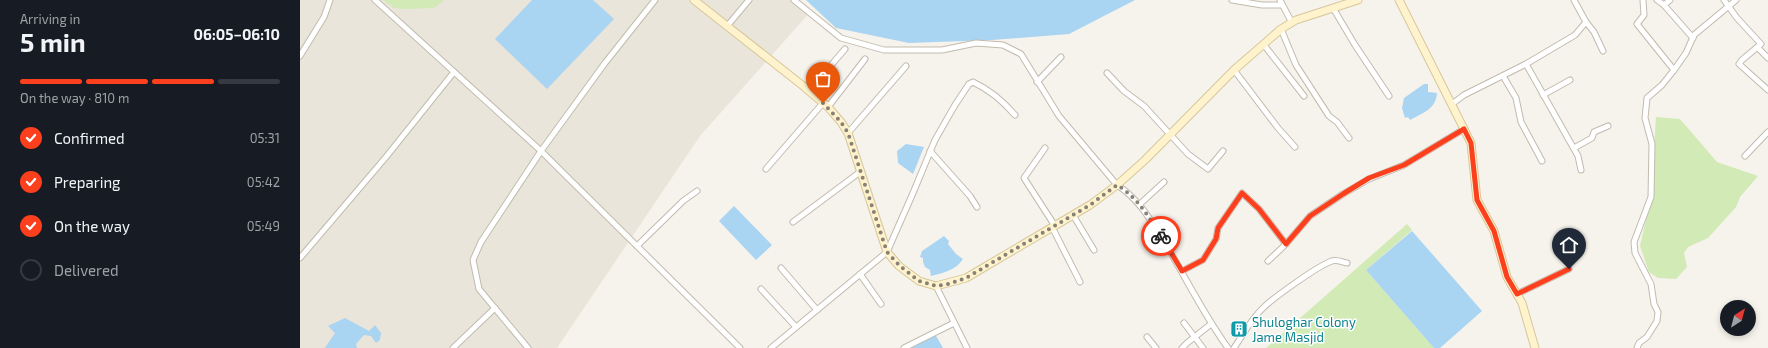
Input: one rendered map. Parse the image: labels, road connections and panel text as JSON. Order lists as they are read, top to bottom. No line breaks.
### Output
{"places":{"building":["Shuloghar Colony Jame Masjid"]},"north":"top right","page":{"heading":["5 min","Arriving in","06:05–06:10"],"bar":"On the way · 810 m","list":[["Confirmed","05:31"],["Preparing","05:42"],["On the way","05:49"],"Delivered"]}}
